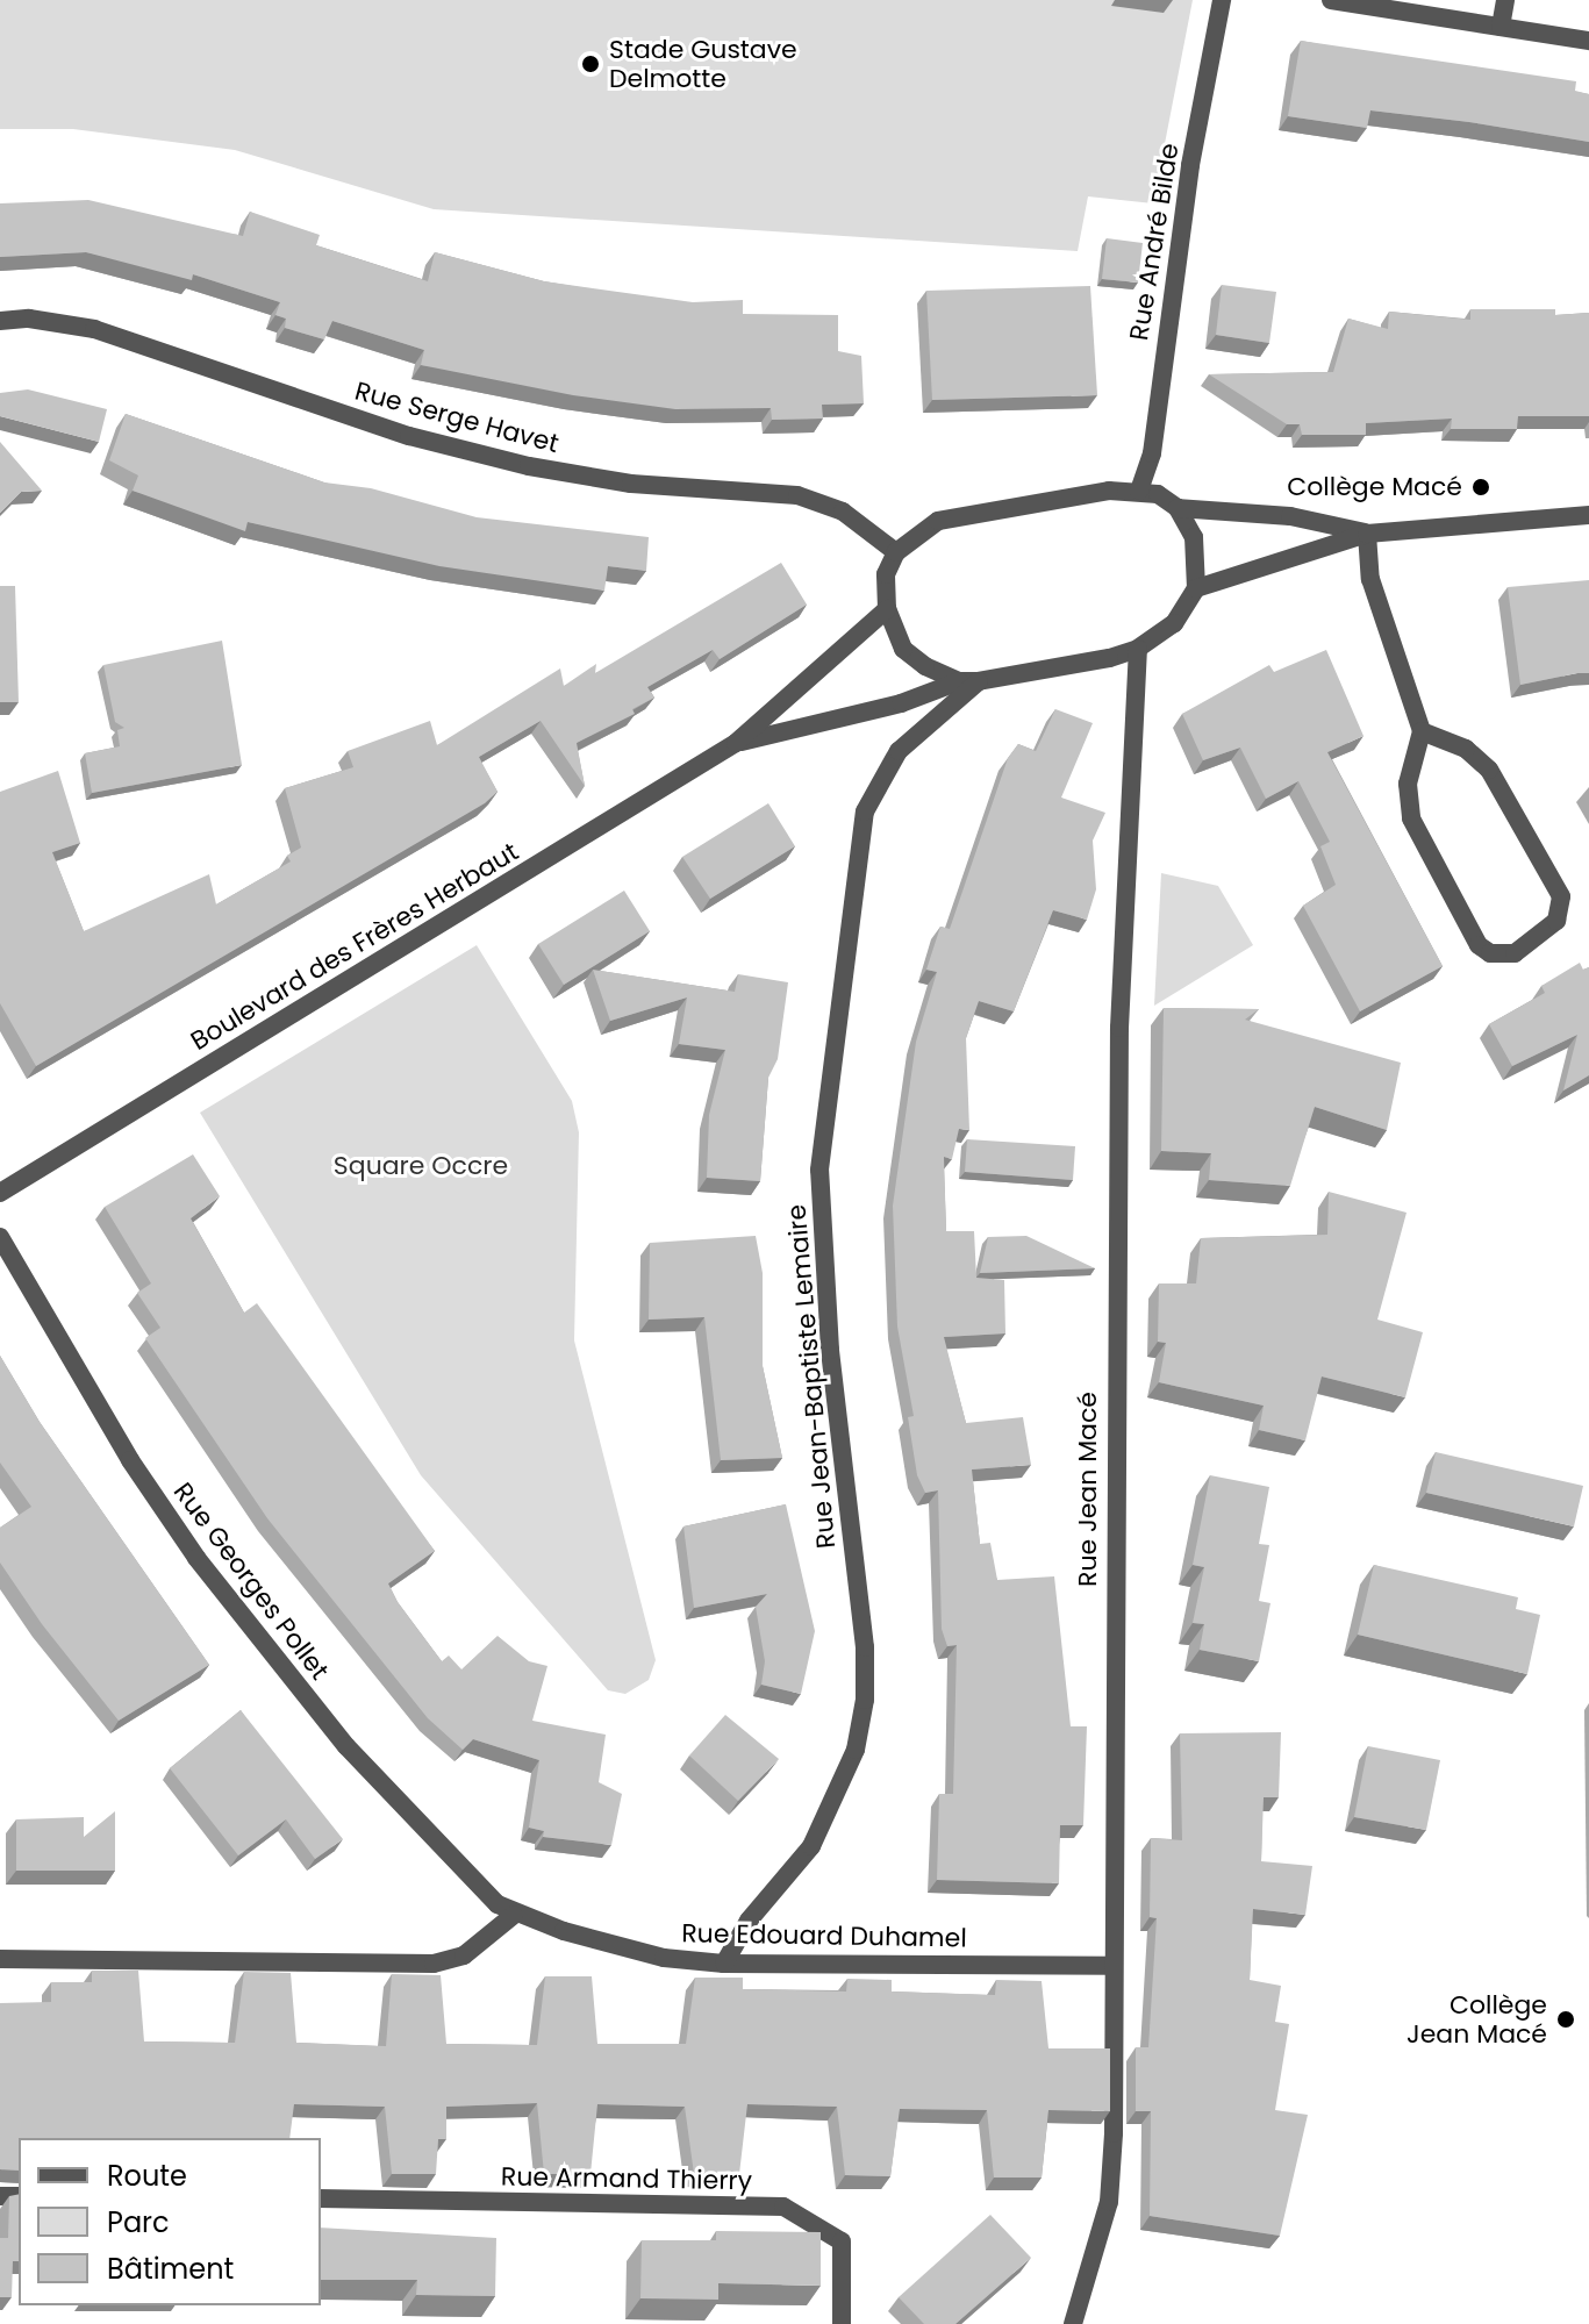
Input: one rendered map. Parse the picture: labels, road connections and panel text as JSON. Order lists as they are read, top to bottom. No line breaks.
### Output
{"streets":{"street":["Rue André Bilde","Rue Serge Havet","Boulevard des Frères Herbaut","Rue Jean-Baptiste Lemaire","Rue Jean Macé","Rue Georges Pollet","Rue Edouard Duhamel","Rue Armand Thierry"]},"crossings":[["Rue Jean-Baptiste Lemaire","Rue Edouard Duhamel"],["Rue Jean Macé","Rue Edouard Duhamel"],["Rue Georges Pollet","Rue Edouard Duhamel"]],"parks":["Square Occre"],"places":["Stade Gustave Delmotte","Collège Macé","Collège Jean Macé"],"legend":["Route","Parc","Bâtiment"]}
